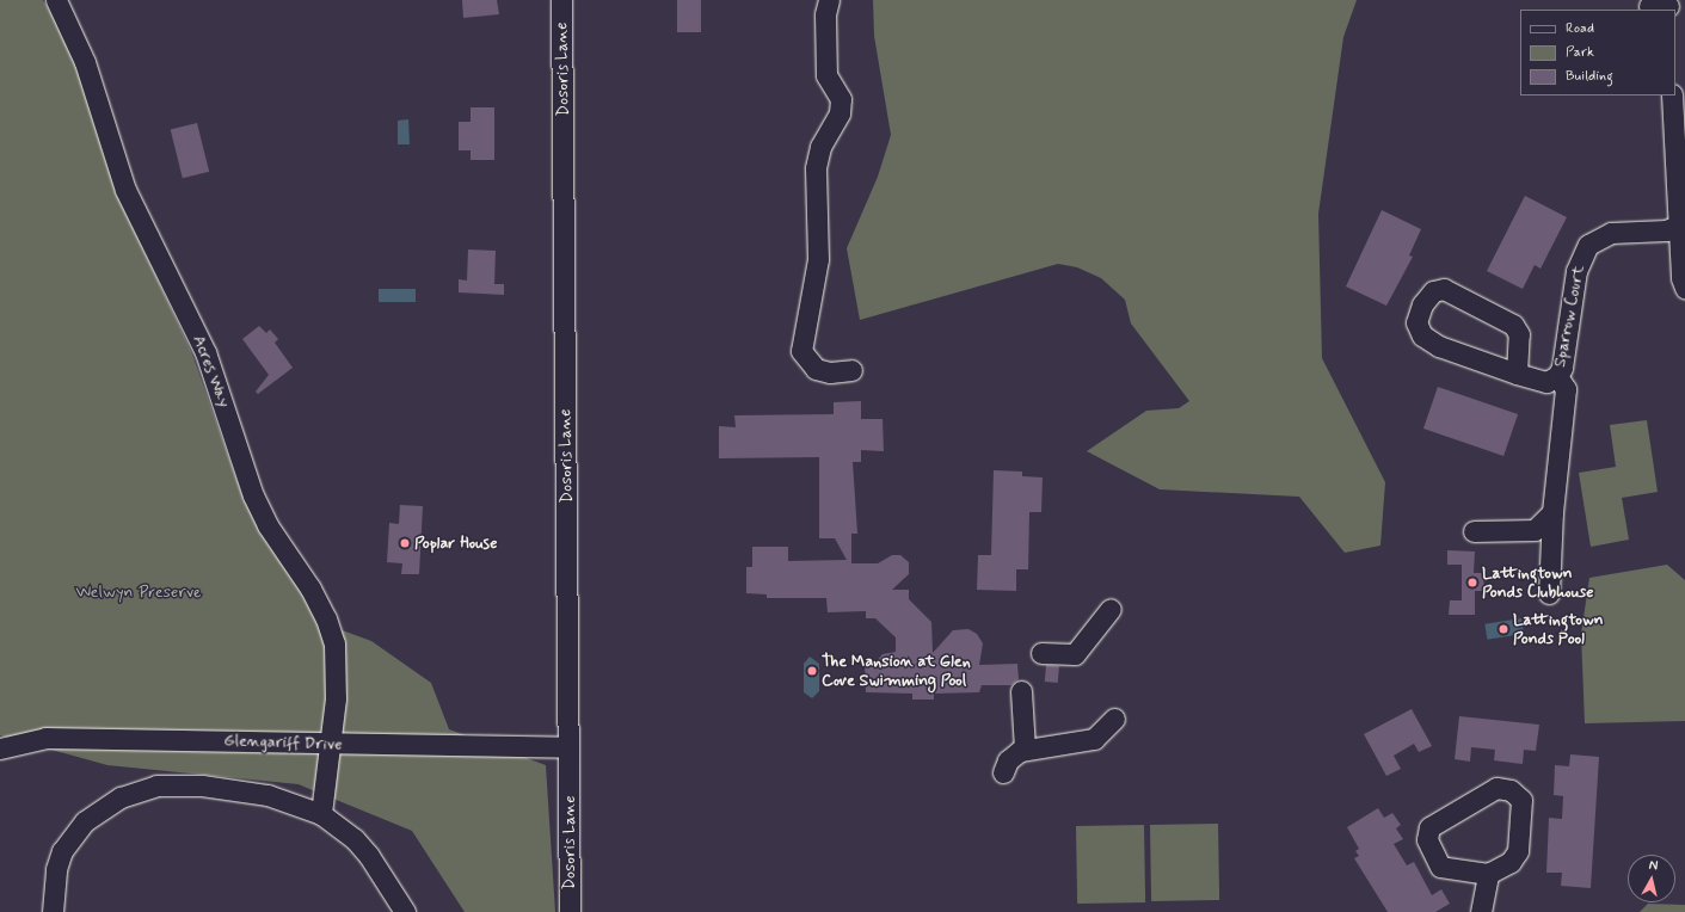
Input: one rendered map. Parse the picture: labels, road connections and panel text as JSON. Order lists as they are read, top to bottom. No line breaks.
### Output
{"streets":{"street":["Dosoris Lane","Sparrow Court","Acres Way","Glengariff Drive"]},"crossings":[["Dosoris Lane","Glengariff Drive"],["Acres Way","Glengariff Drive"]],"parks":["Welwyn Preserve"],"places":["Poplar House","Lattingtown Ponds Clubhouse","Lattingtown Ponds Pool","The Mansion at Glen Cove Swimming Pool"],"legend":["Road","Park","Building"],"north":"top"}
